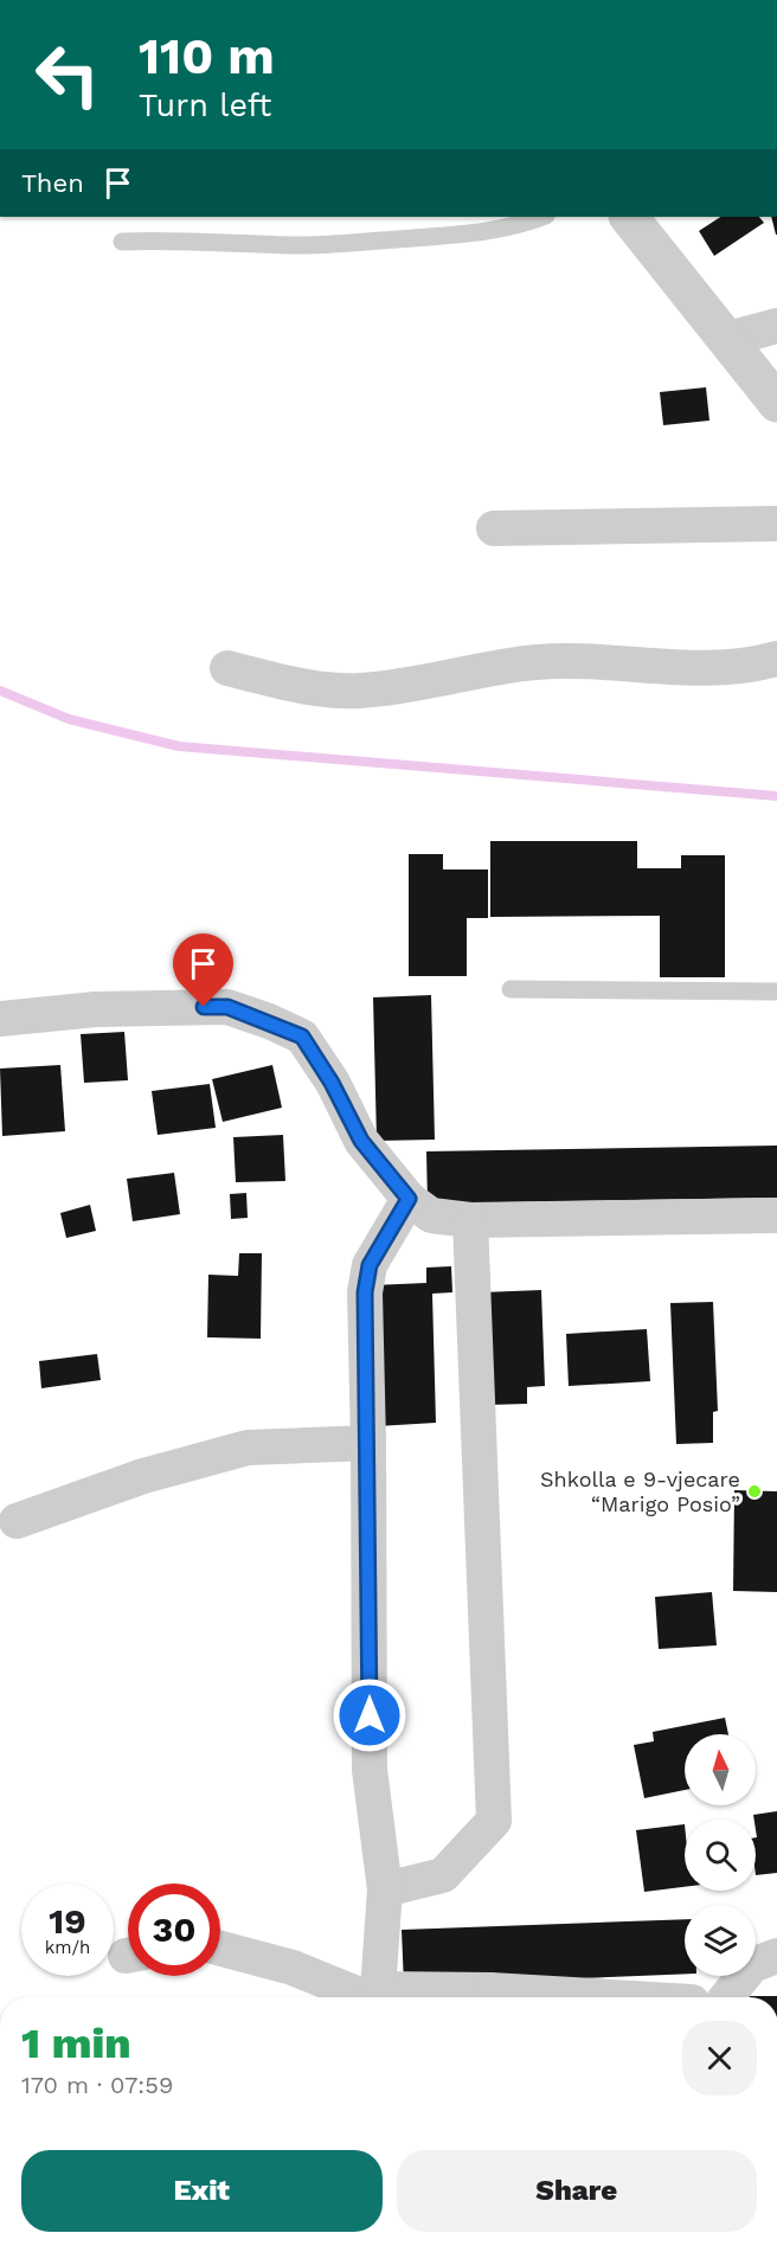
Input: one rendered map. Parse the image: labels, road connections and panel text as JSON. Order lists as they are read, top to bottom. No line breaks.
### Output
{"places":["Shkolla e 9-vjecare “Marigo Posio”"],"north":"top","page":{"turn":["110 m","Turn left"],"then":"Then","speed":"19 km/h","limit":"30","heading":["1 min","170 m · 07:59"],"buttons":["Exit","Share"]}}
